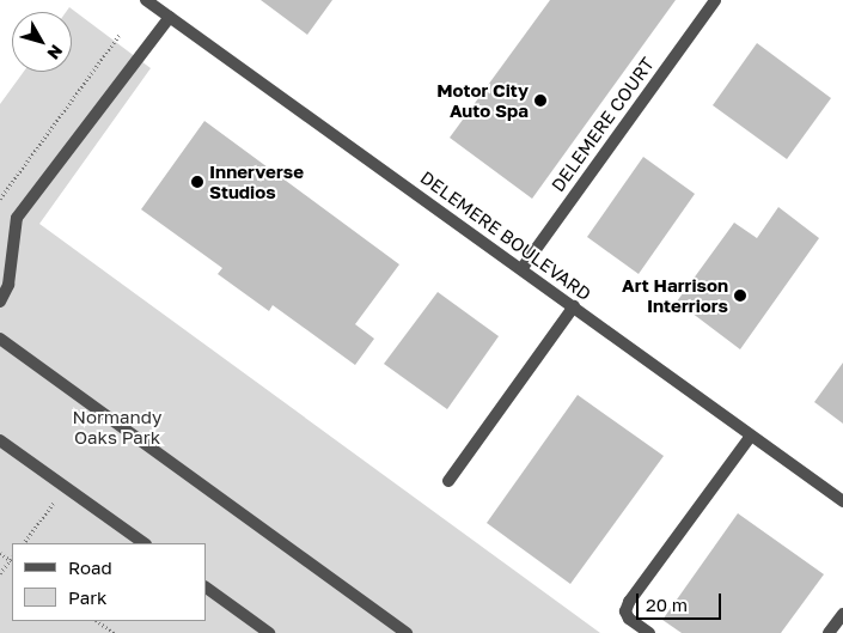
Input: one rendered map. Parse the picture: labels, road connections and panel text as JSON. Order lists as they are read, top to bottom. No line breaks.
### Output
{"streets":{"street":["DELEMERE COURT","DELEMERE BOULEVARD"]},"crossings":[["DELEMERE COURT","DELEMERE BOULEVARD"]],"parks":["Normandy Oaks Park"],"places":["Motor City Auto Spa","Innerverse Studios","Art Harrison Interriors"],"legend":["Road","Park"],"scale_bar":"20 m","north":"bottom right"}
